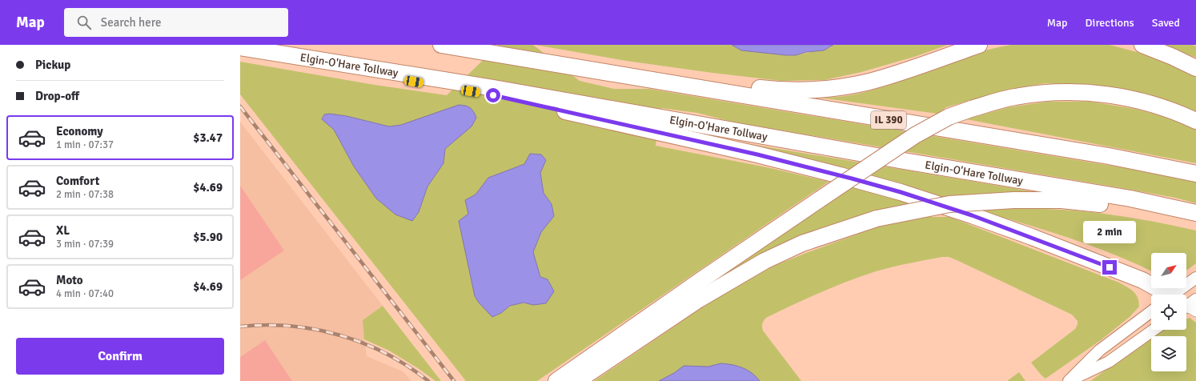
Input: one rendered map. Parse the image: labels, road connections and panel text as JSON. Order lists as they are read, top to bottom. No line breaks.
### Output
{"streets":{"highway":["Elgin-O'Hare Tollway","IL 390"]},"north":"top right","page":{"header":"Map","search":"Search here","nav":["Map","Directions","Saved"],"banner":["Pickup","Drop-off"],"list":[{"name":"Economy","note":"1 min · 07:37","value":"$3.47"},{"name":"Comfort","note":"2 min · 07:38","value":"$4.69"},{"name":"XL","note":"3 min · 07:39","value":"$5.90"},{"name":"Moto","note":"4 min · 07:40","value":"$4.69"}],"bubble":"2 min","buttons":"Confirm"}}
